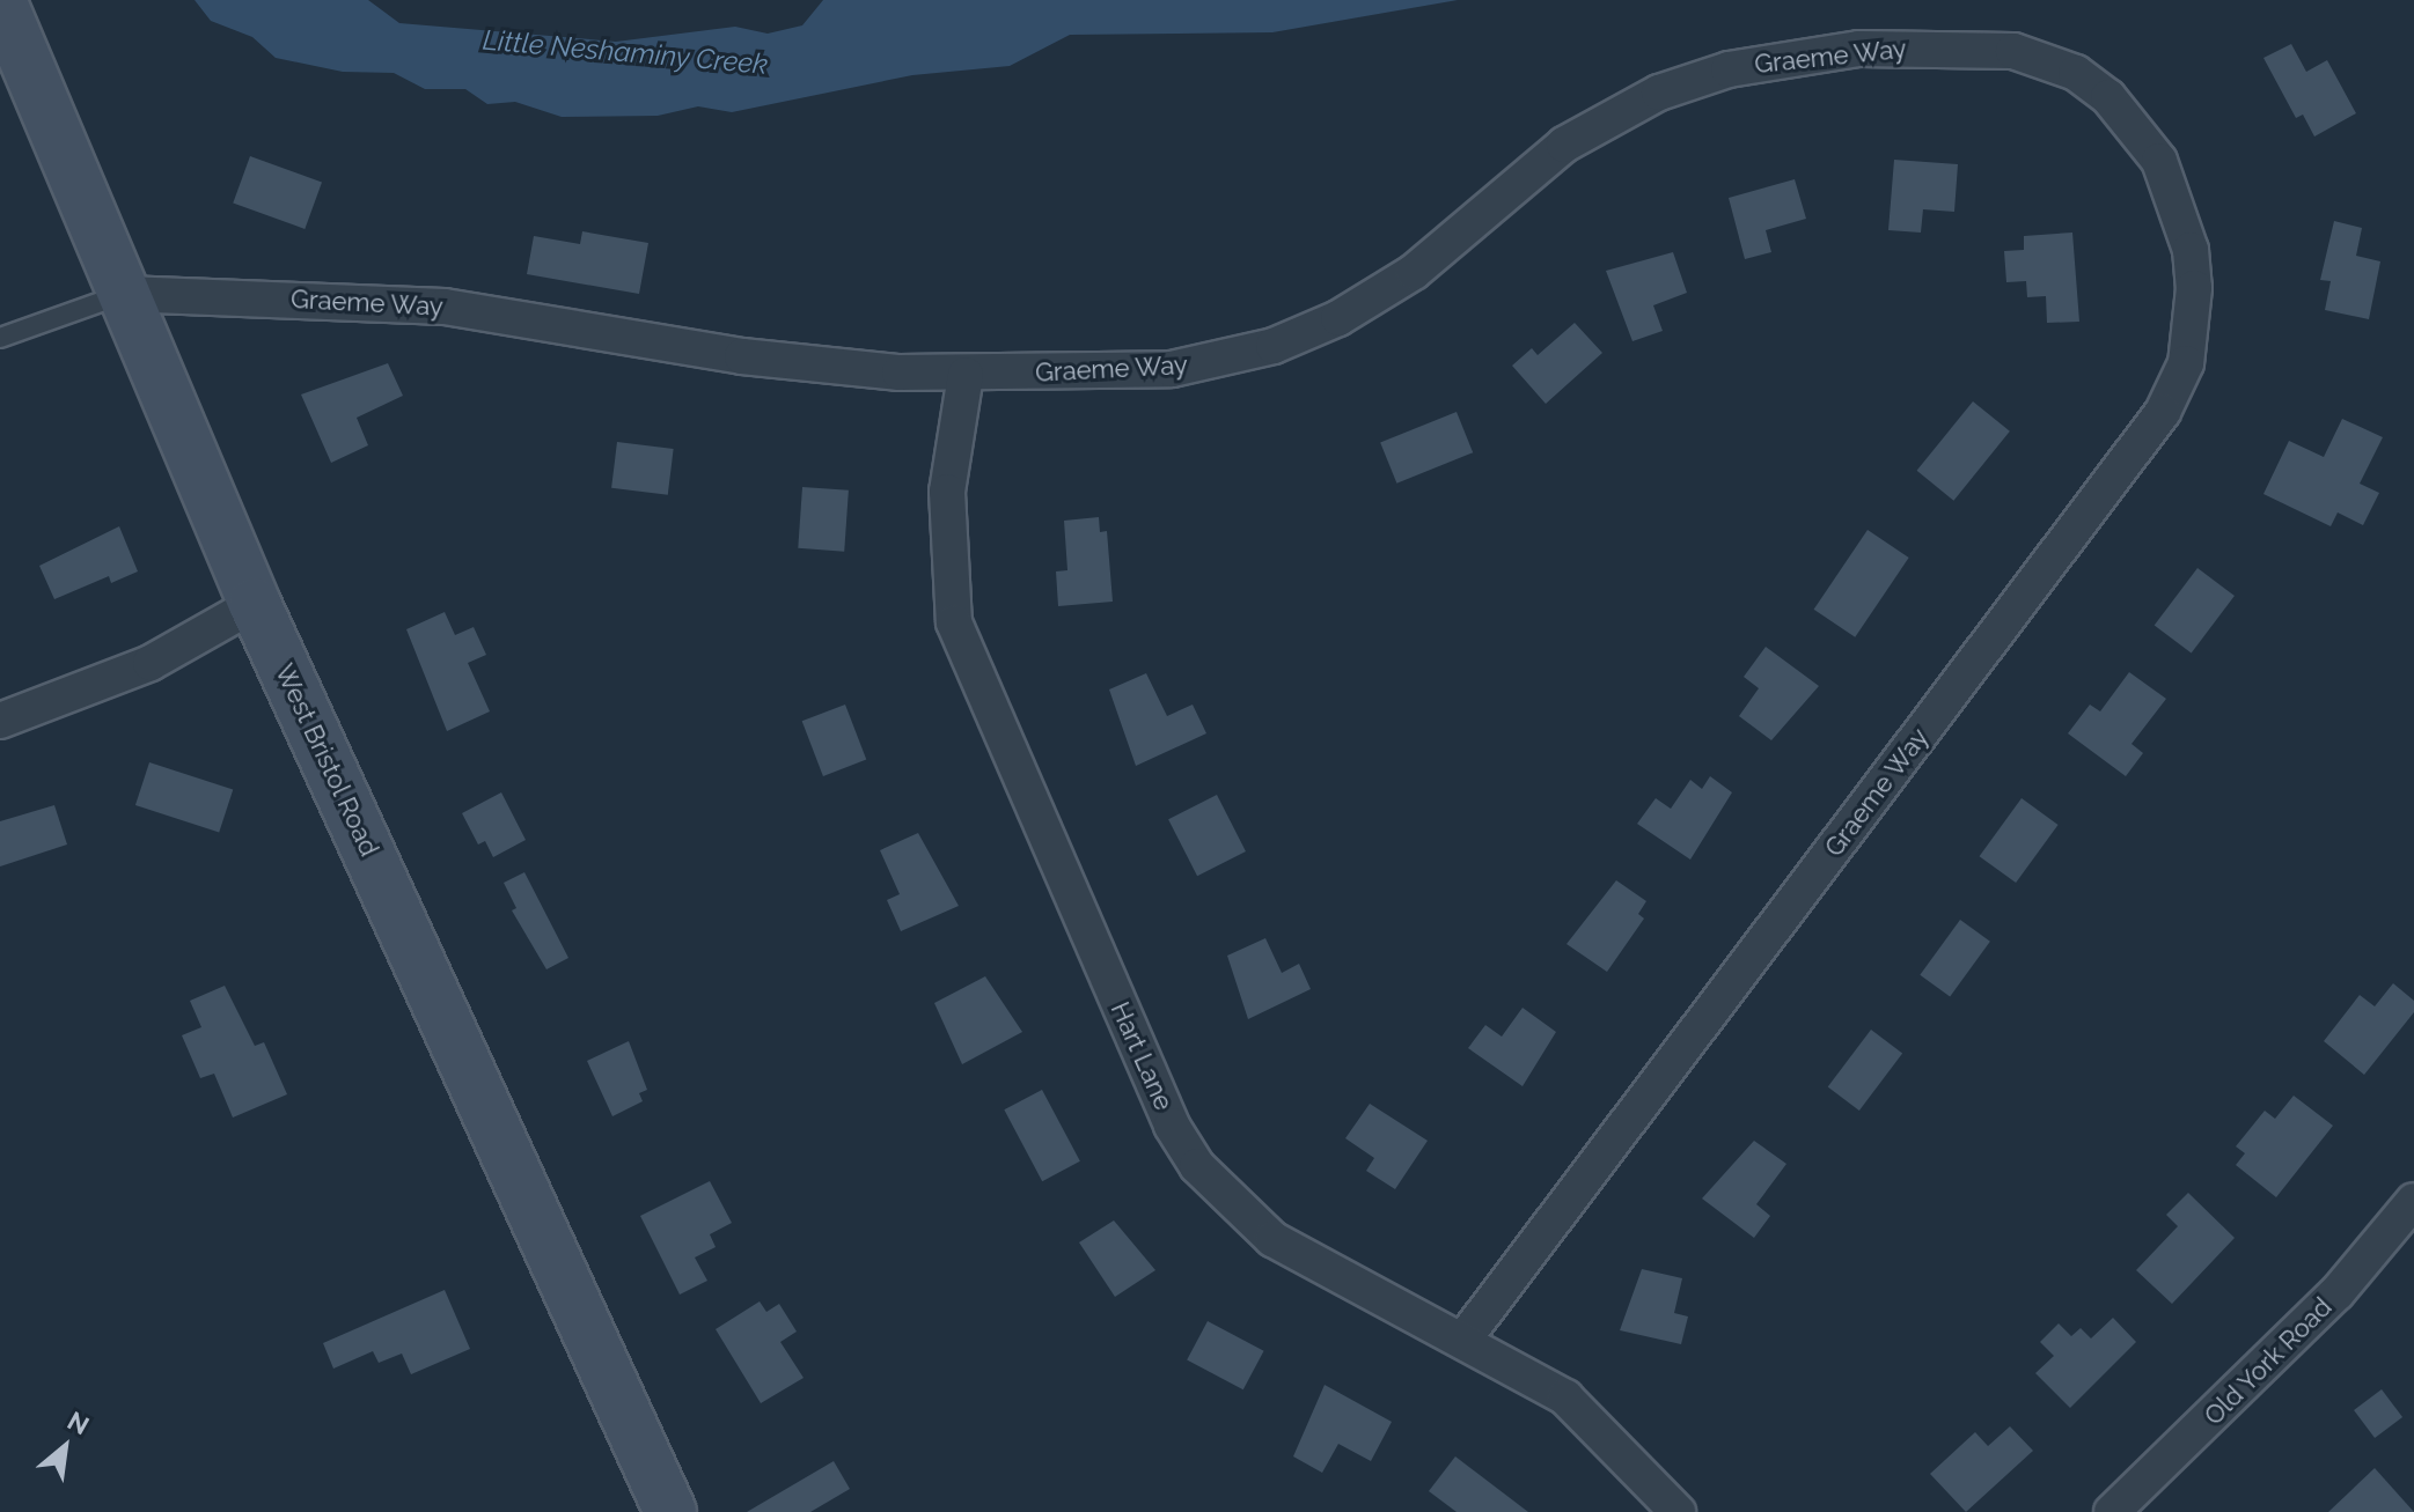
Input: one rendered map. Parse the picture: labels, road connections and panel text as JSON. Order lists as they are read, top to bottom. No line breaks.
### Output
{"streets":{"main road":["West Bristol Road"],"street":["Graeme Way","Hart Lane","Old York Road"]},"crossings":[["Graeme Way","West Bristol Road"],["Graeme Way","Hart Lane"]],"water":["Little Neshaminy Creek"],"north":"top right"}
